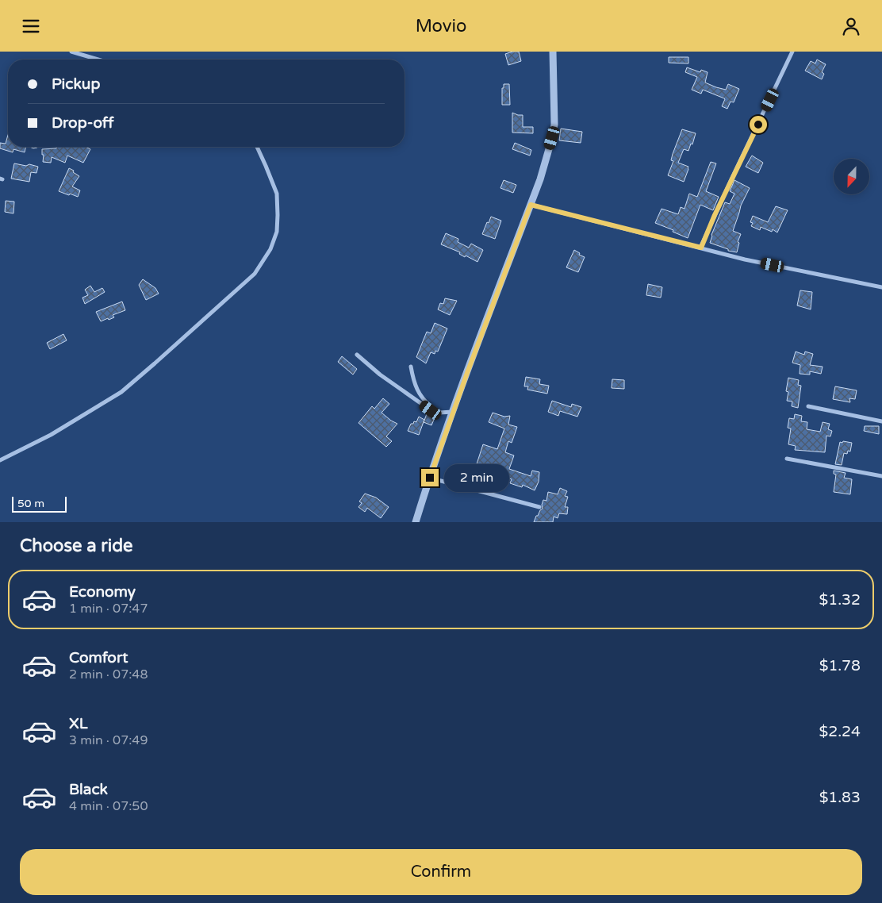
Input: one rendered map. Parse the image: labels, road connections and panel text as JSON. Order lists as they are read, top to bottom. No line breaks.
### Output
{"scale_bar":"50 m","north":"bottom","page":{"header":"Movio","banner":["Pickup","Drop-off"],"bubble":"2 min","scale":"50 m","heading":"Choose a ride","list":[{"name":"Economy","note":"1 min · 07:47","value":"$1.32"},{"name":"Comfort","note":"2 min · 07:48","value":"$1.78"},{"name":"XL","note":"3 min · 07:49","value":"$2.24"},{"name":"Black","note":"4 min · 07:50","value":"$1.83"}],"buttons":"Confirm"}}
